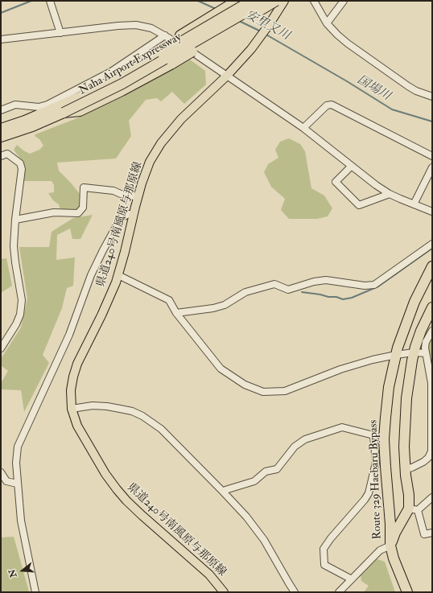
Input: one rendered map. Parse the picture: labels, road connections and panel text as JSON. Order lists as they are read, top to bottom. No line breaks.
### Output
{"streets":{"highway":["Naha Airport Expressway","Route 329 Haebaru Bypass"],"main road":["県道240号南風原与那原線"]},"water":["安里又川","国場川"],"north":"left"}
